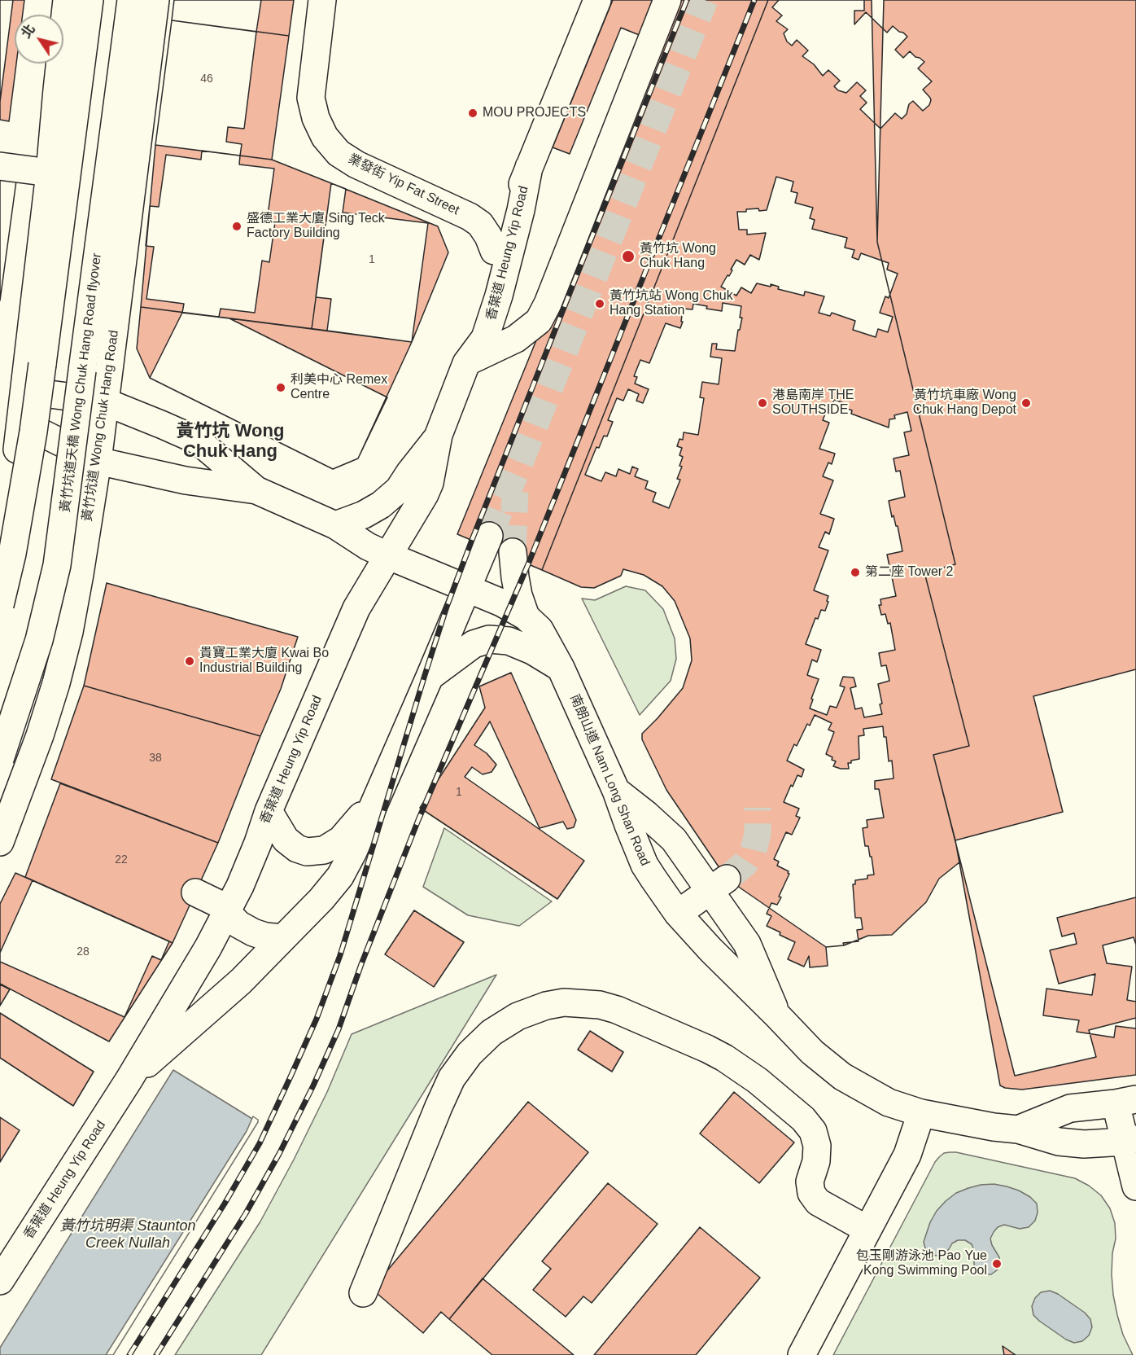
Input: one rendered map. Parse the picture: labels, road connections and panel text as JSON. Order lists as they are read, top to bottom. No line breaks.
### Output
{"streets":{"main road":["業發街 Yip Fat Street","香葉道 Heung Yip Road","黃竹坑道天橋 Wong Chuk Hang Road flyover","黃竹坑道 Wong Chuk Hang Road","南朗山道 Nam Long Shan Road"]},"crossings":[["業發街 Yip Fat Street","香葉道 Heung Yip Road"],["香葉道 Heung Yip Road","南朗山道 Nam Long Shan Road"],["黃竹坑道 Wong Chuk Hang Road","南朗山道 Nam Long Shan Road"]],"districts":["黃竹坑 Wong Chuk Hang"],"water":["黃竹坑明渠 Staunton Creek Nullah"],"places":["MOU PROJECTS","盛德工業大廈 Sing Teck Factory Building","黃竹坑 Wong Chuk Hang","黃竹坑站 Wong Chuk Hang Station","利美中心 Remex Centre","港島南岸 THE SOUTHSIDE","黃竹坑車廠 Wong Chuk Hang Depot","第二座 Tower 2","貴寶工業大廈 Kwai Bo Industrial Building","包玉剛游泳池 Pao Yue Kong Swimming Pool"],"house_numbers":["46","1","38","1","22","28"],"north":"top left"}
